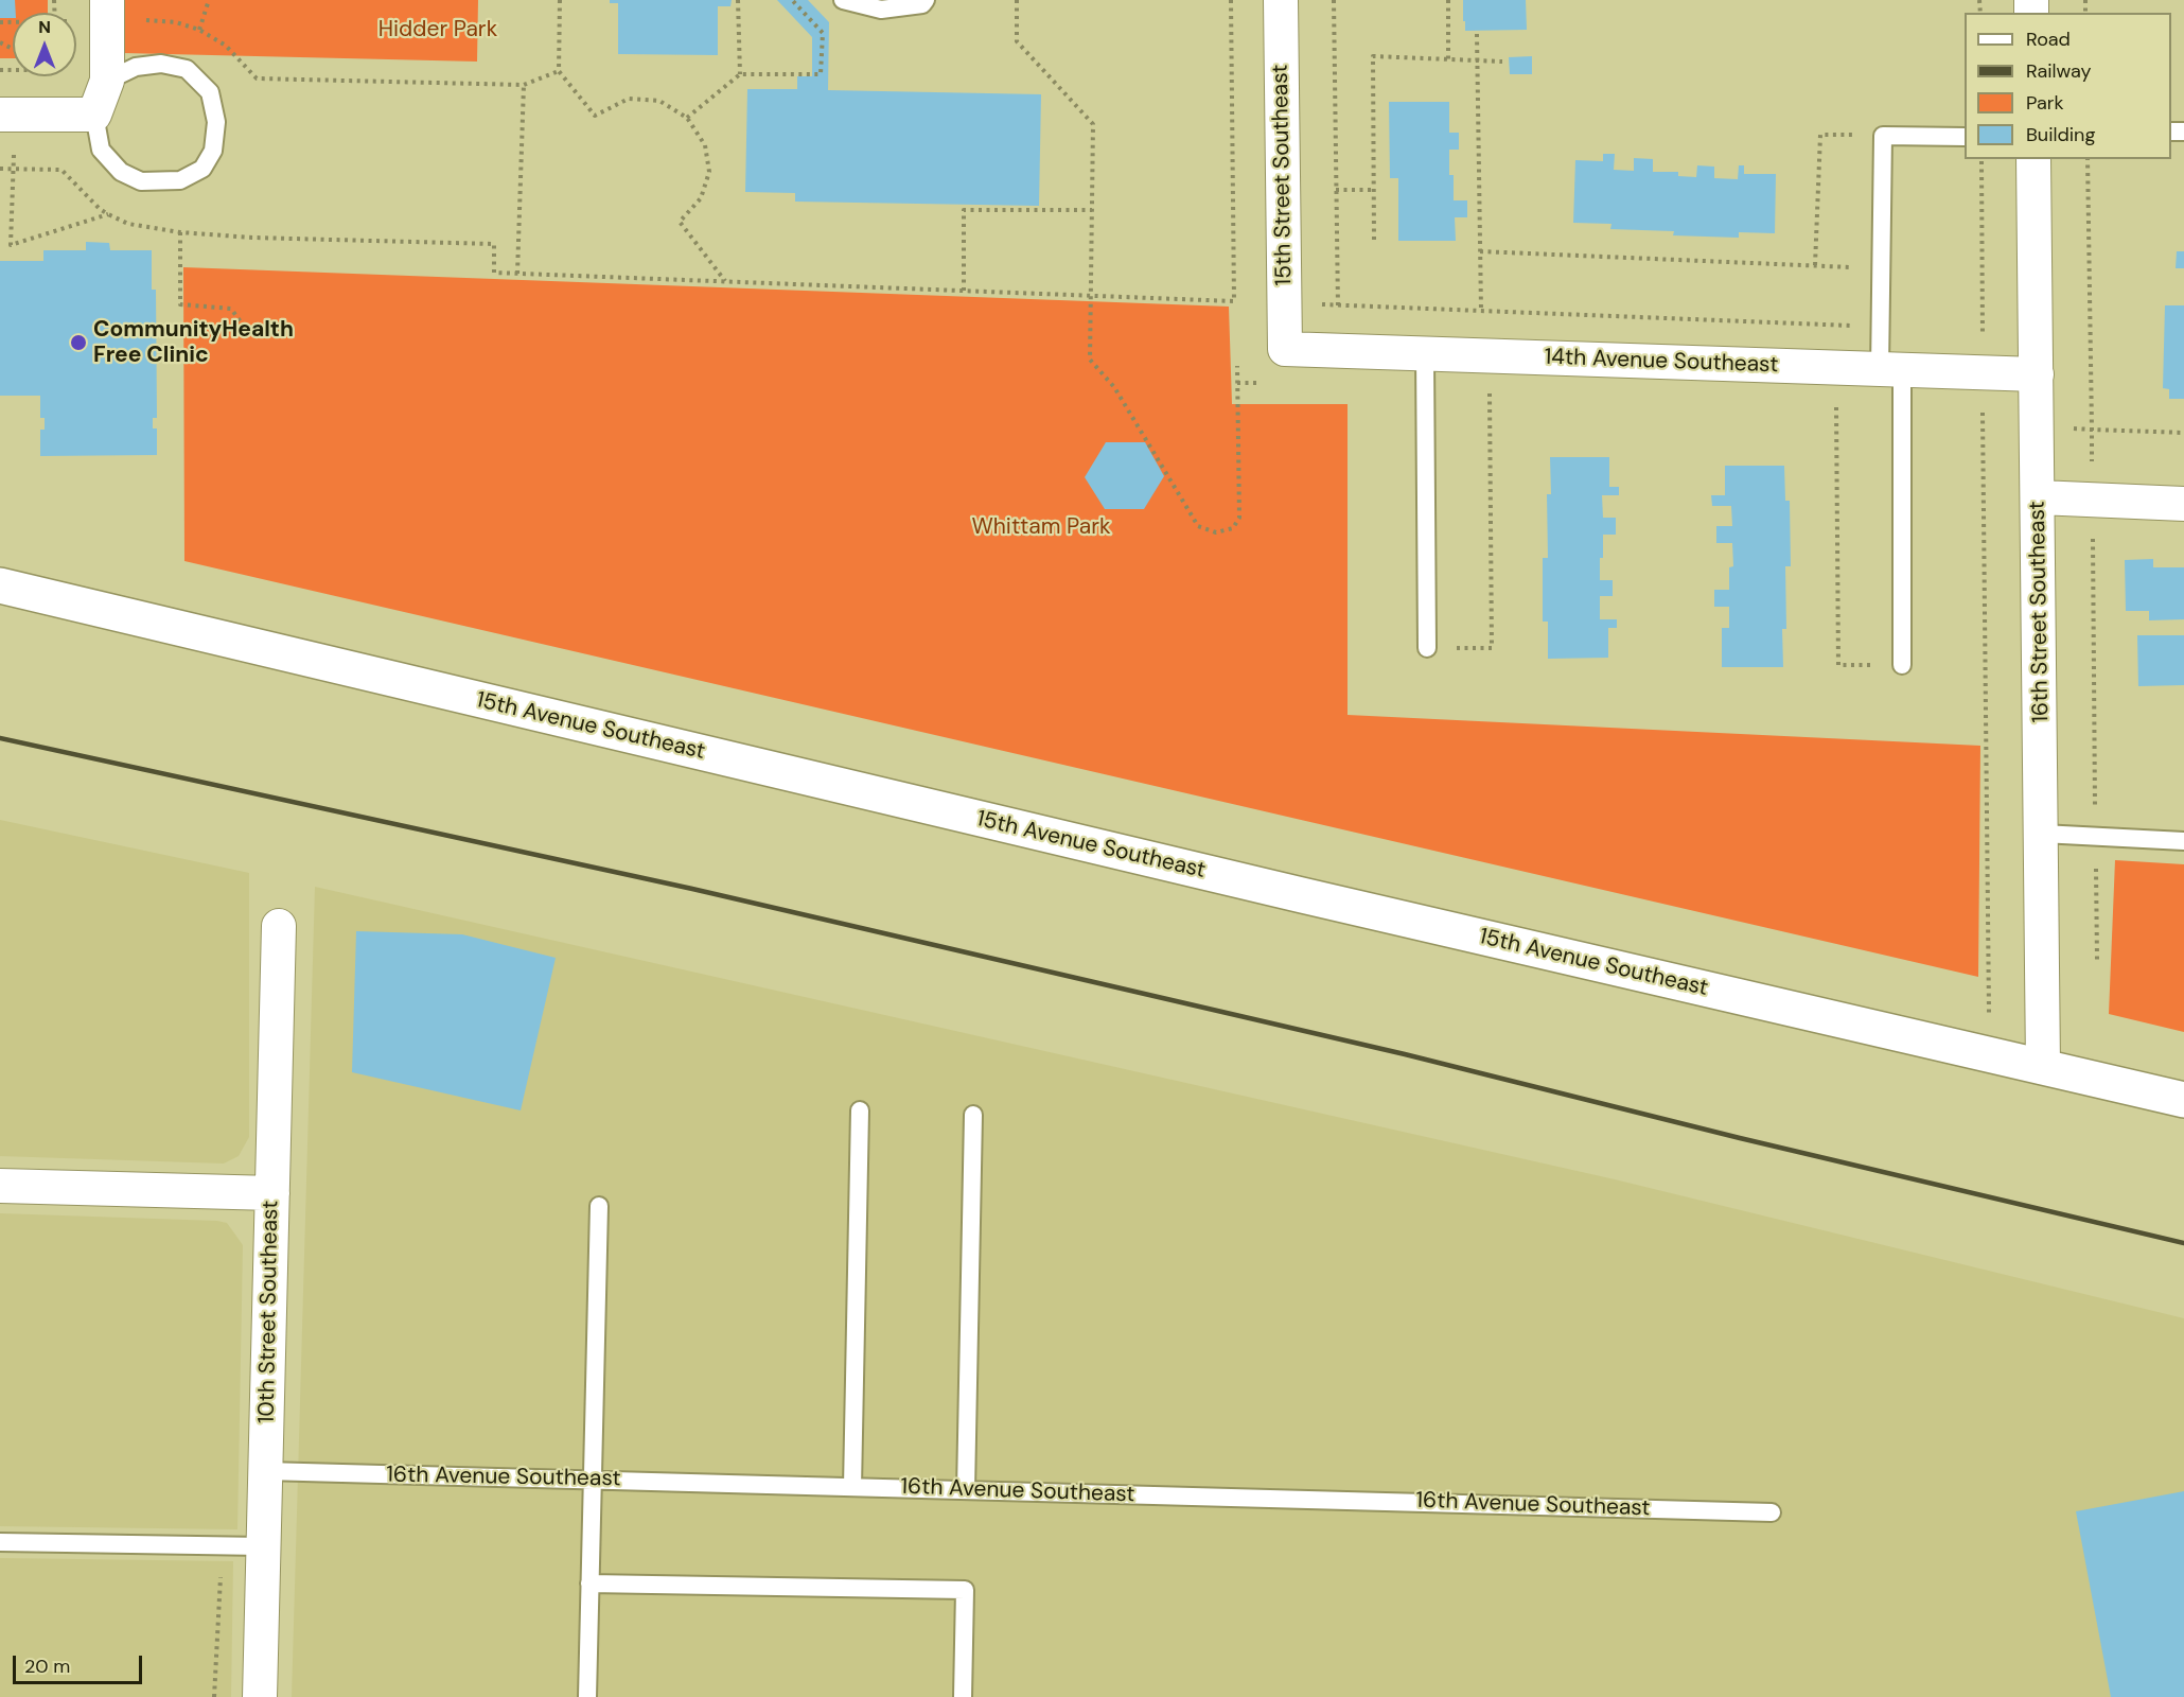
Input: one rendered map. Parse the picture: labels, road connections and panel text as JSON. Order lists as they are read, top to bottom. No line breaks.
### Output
{"streets":{"street":["15th Street Southeast","14th Avenue Southeast","16th Street Southeast","15th Avenue Southeast","10th Street Southeast"],"lane":["16th Avenue Southeast"]},"crossings":[["15th Street Southeast","14th Avenue Southeast"],["14th Avenue Southeast","16th Street Southeast"],["16th Street Southeast","15th Avenue Southeast"],["10th Street Southeast","16th Avenue Southeast"]],"parks":["Hidder Park","Whittam Park"],"places":["CommunityHealth Free Clinic"],"legend":["Road","Railway","Park","Building"],"scale_bar":"20 m","north":"top"}
